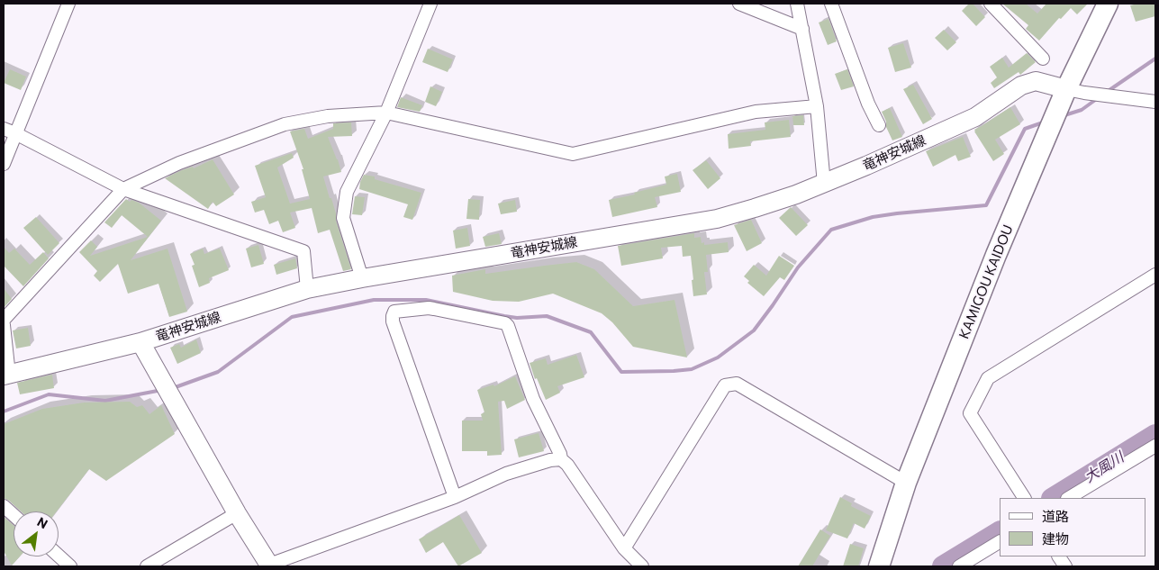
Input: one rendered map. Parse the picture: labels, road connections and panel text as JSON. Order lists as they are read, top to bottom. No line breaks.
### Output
{"streets":{"main road":["KAMIGOU KAIDOU"],"street":["竜神安城線"]},"crossings":[["竜神安城線","KAMIGOU KAIDOU"]],"water":["大風川"],"legend":["道路","建物"],"north":"top right"}
